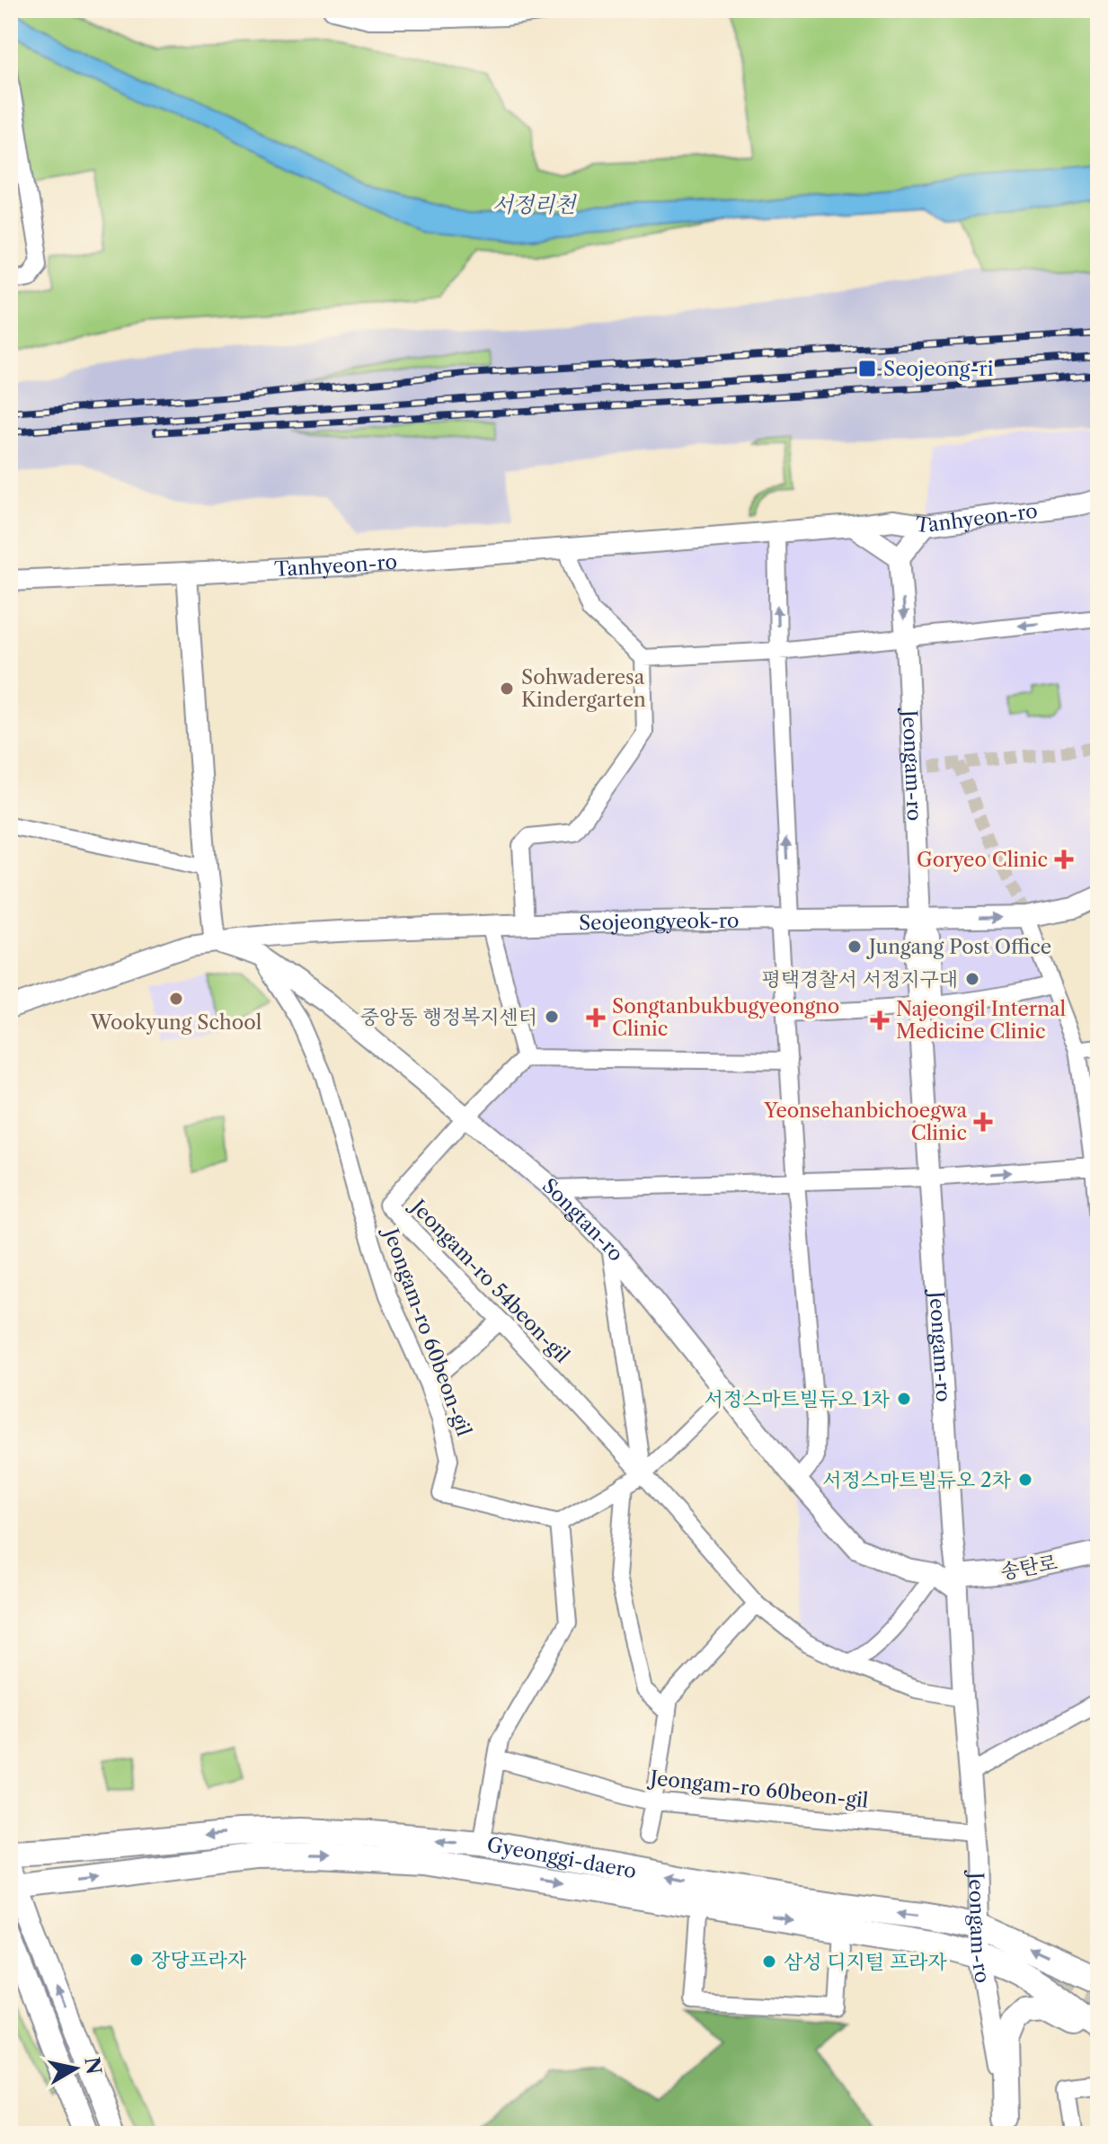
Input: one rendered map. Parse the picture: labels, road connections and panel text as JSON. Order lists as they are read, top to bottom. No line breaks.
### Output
{"streets":{"main road":["송탄로","Gyeonggi-daero"],"street":["Tanhyeon-ro","Jeongam-ro","Seojeongyeok-ro","Songtan-ro","Jeongam-ro 54beon-gil","Jeongam-ro 60beon-gil"]},"crossings":[["Tanhyeon-ro","Jeongam-ro"],["Jeongam-ro","Seojeongyeok-ro"],["Jeongam-ro","Songtan-ro"],["Jeongam-ro","Jeongam-ro 54beon-gil"],["Jeongam-ro","Jeongam-ro 60beon-gil"],["Jeongam-ro","송탄로"],["Jeongam-ro","Gyeonggi-daero"],["Seojeongyeok-ro","Songtan-ro"],["Songtan-ro","Jeongam-ro 54beon-gil"],["Songtan-ro","Jeongam-ro 60beon-gil"],["Songtan-ro","송탄로"]],"water":["서정리천"],"places":{"transit":["Seojeong-ri"],"other":["Sohwaderesa Kindergarten","Jungang Post Office","평택경찰서 서정지구대","Wookyung School","중앙동 행정복지센터","서정스마트빌듀오 1차","서정스마트빌듀오 2차","장당프라자","삼성 디지털 프라자"],"health":["Goryeo Clinic","Songtanbukbugyeongno Clinic","Najeongil Internal Medicine Clinic","Yeonsehanbichoegwa Clinic"]},"north":"right"}
